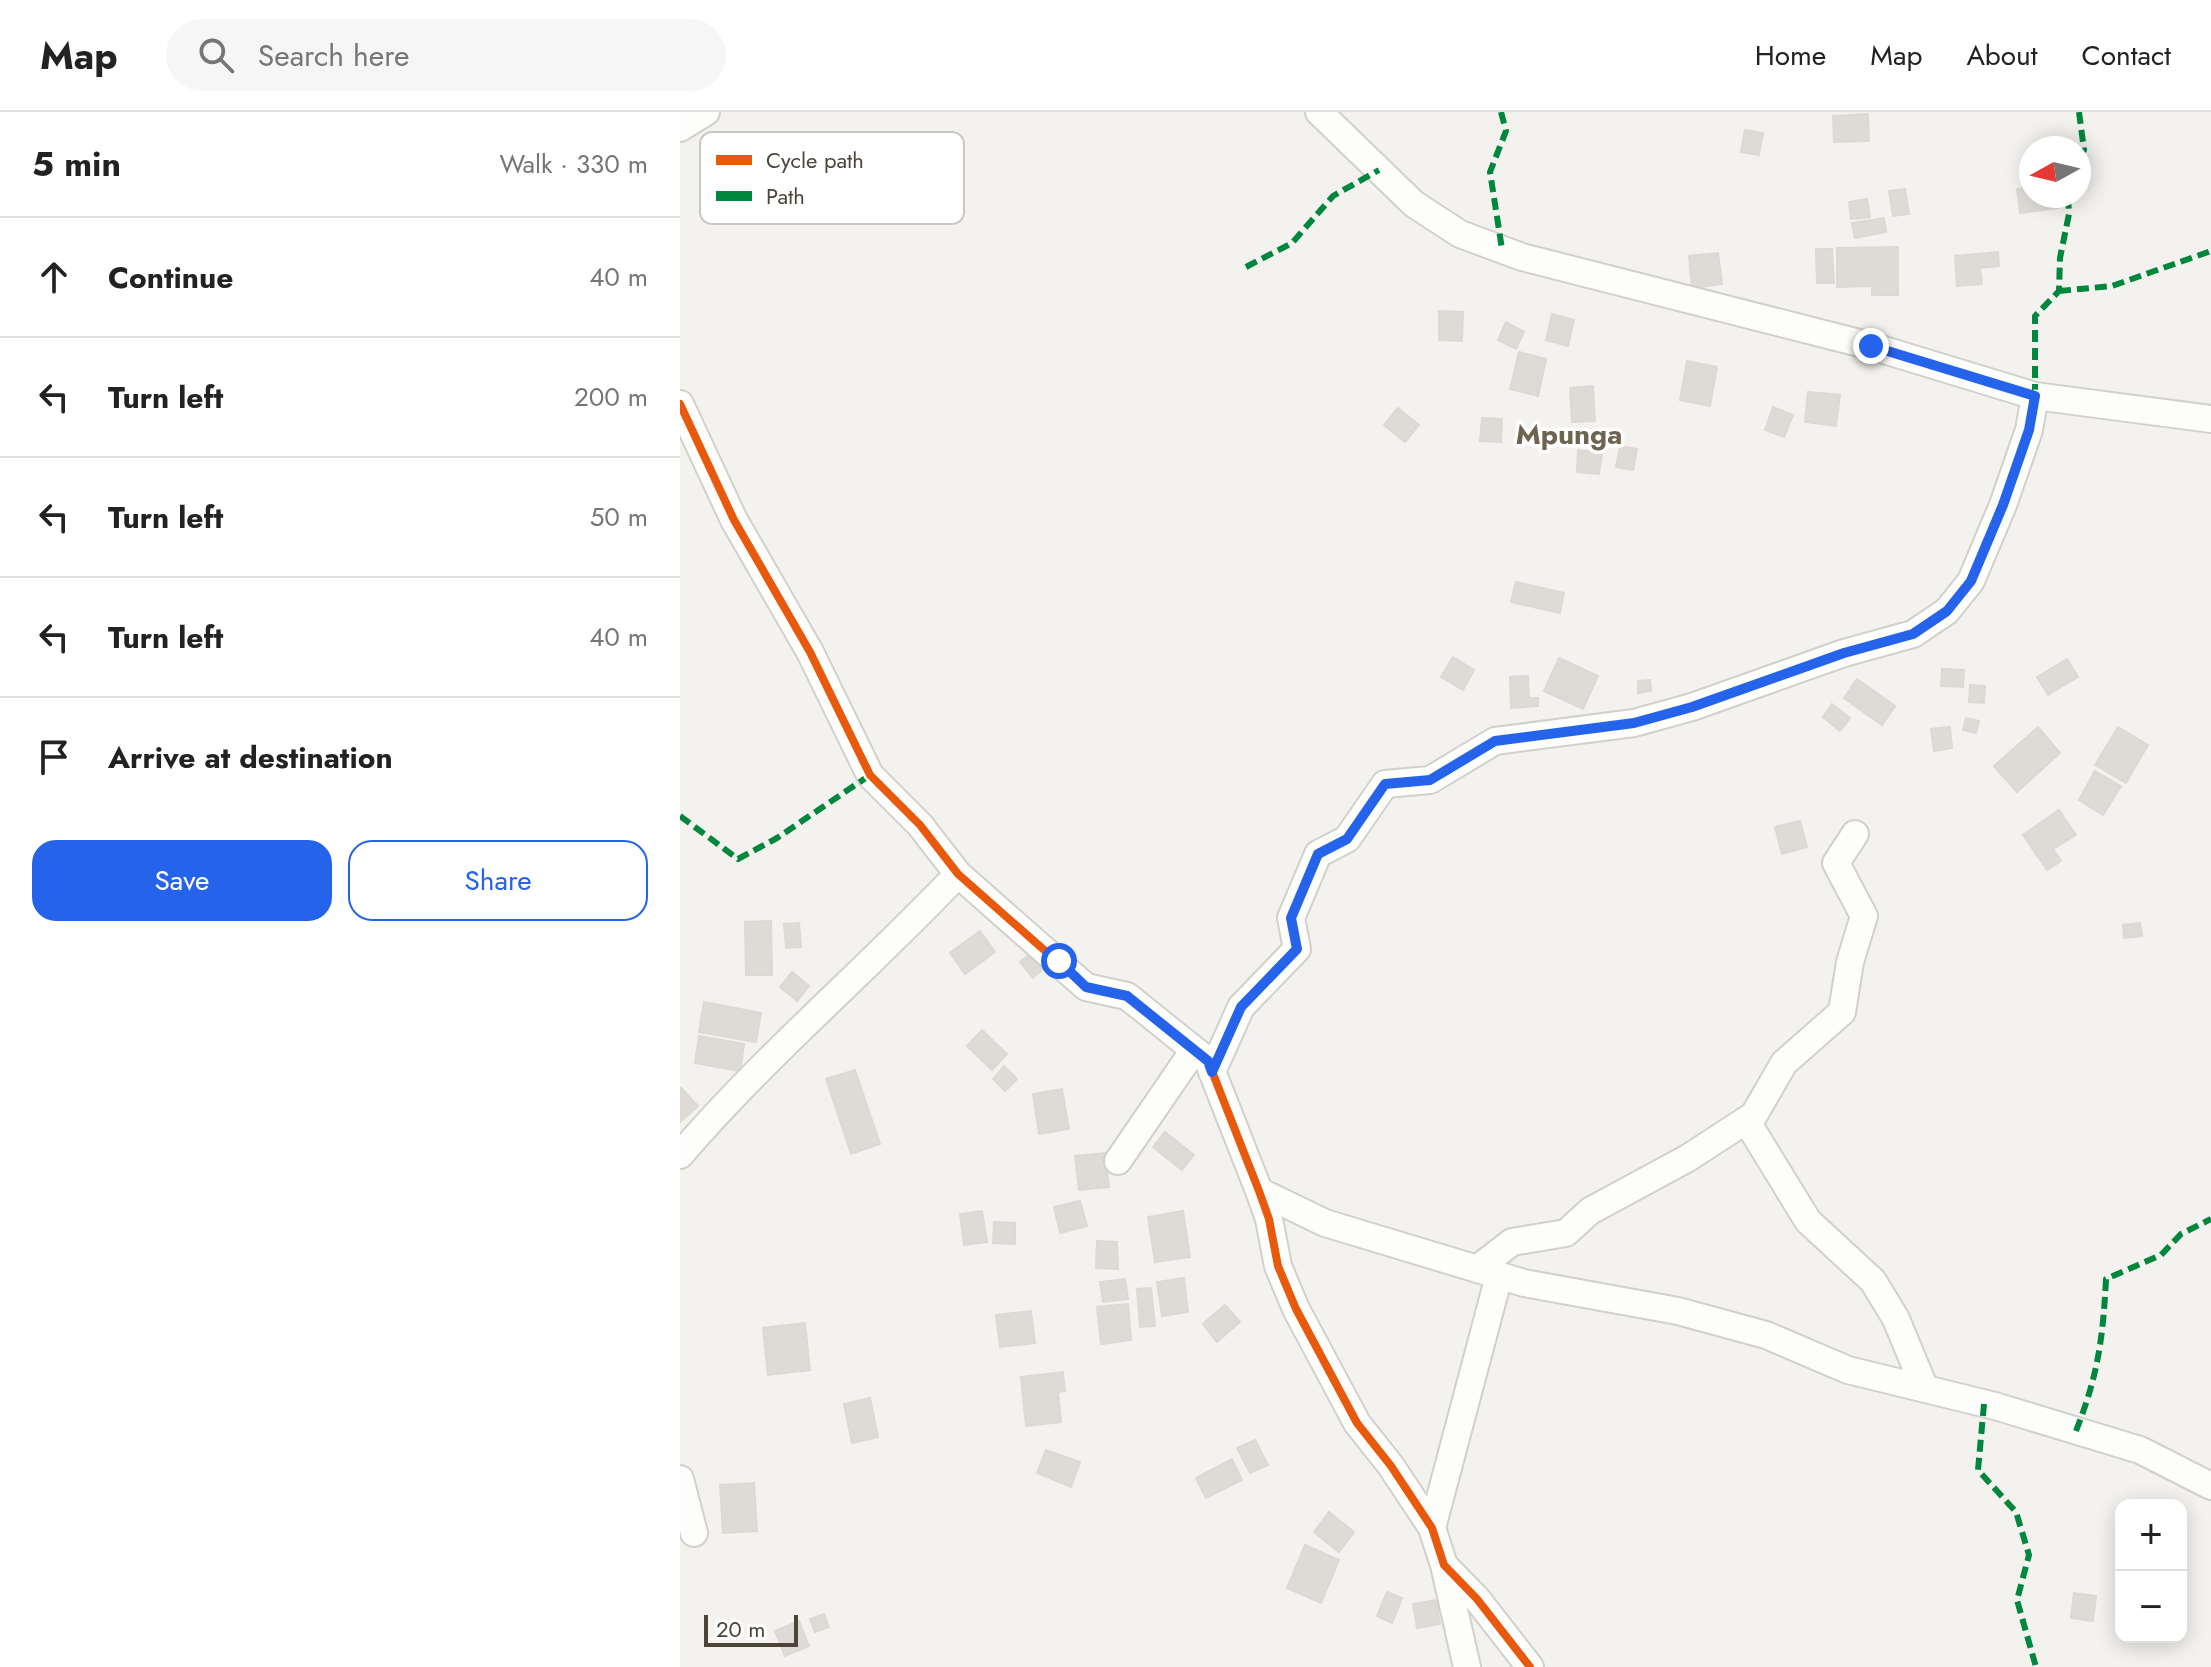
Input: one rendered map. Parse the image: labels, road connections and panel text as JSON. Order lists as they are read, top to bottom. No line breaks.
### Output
{"districts":["Mpunga"],"legend":["Cycle path","Path"],"scale_bar":"20 m","north":"left","page":{"header":"Map","search":"Search here","nav":["Home","Map","About","Contact"],"heading":["5 min","Walk · 330 m"],"list":[["Continue","40 m"],["Turn left","200 m"],["Turn left","50 m"],["Turn left","40 m"],"Arrive at destination"],"buttons":["Save","Share"],"map_buttons":["+","−"],"scale":"20 m"}}
